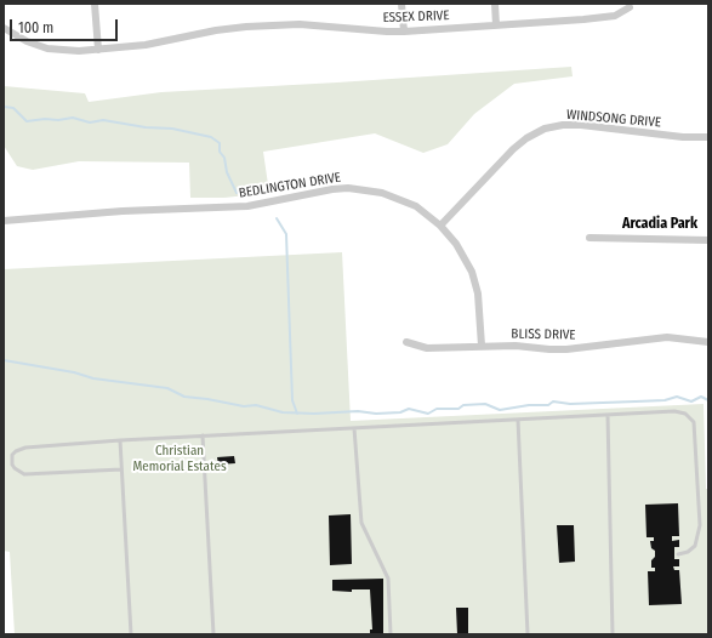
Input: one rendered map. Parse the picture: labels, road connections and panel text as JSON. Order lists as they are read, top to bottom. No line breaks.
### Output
{"streets":{"street":["ESSEX DRIVE","WINDSONG DRIVE","BEDLINGTON DRIVE","BLISS DRIVE"]},"crossings":[["WINDSONG DRIVE","BEDLINGTON DRIVE"],["BEDLINGTON DRIVE","BLISS DRIVE"]],"districts":["Arcadia Park"],"parks":["Christian Memorial Estates"],"scale_bar":"100 m"}
